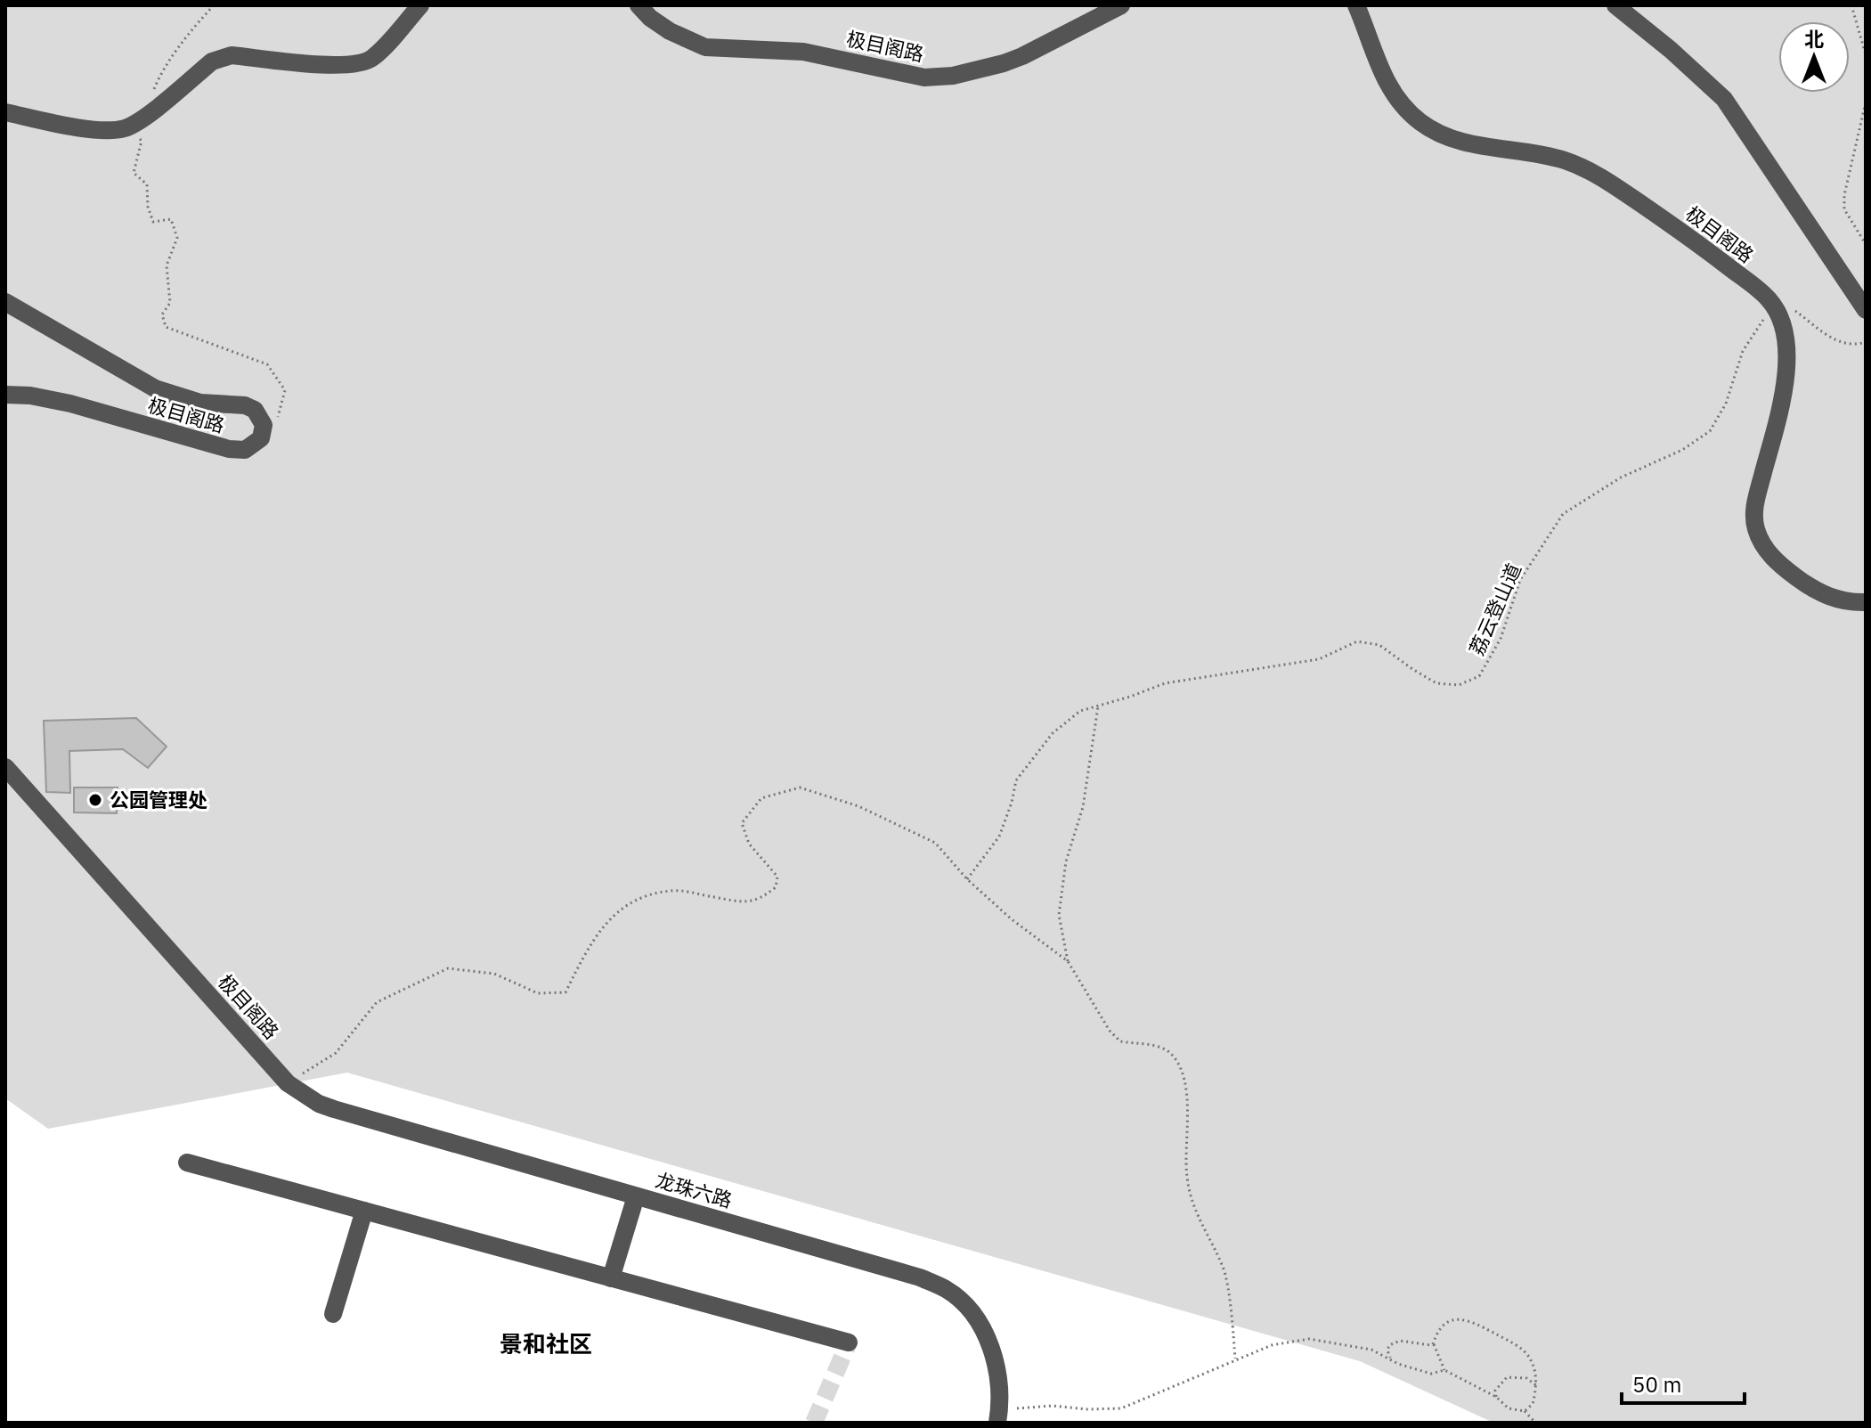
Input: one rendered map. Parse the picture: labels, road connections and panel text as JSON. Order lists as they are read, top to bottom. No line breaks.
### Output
{"streets":{"street":["极目阁路","龙珠六路"],"path":["荔云登山道"]},"crossings":[["极目阁路","荔云登山道"],["极目阁路","龙珠六路"]],"districts":["景和社区"],"places":["公园管理处"],"scale_bar":"50 m","north":"top"}
